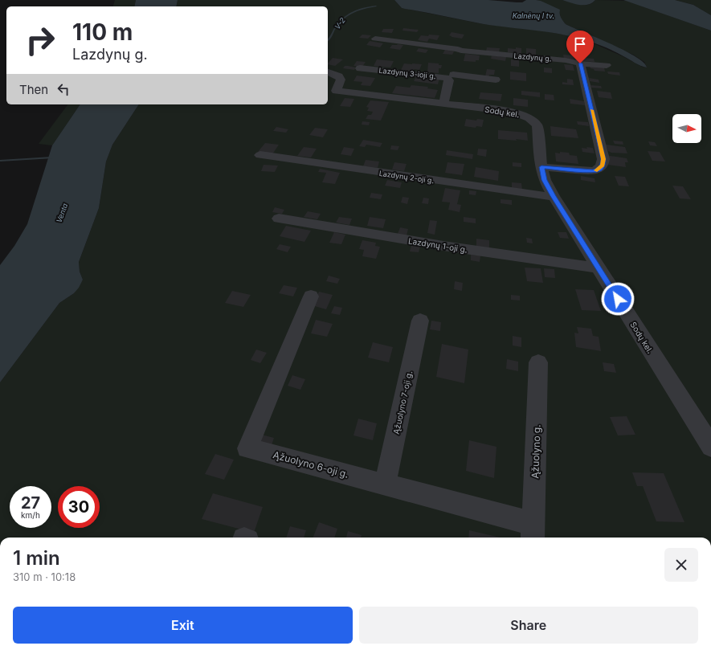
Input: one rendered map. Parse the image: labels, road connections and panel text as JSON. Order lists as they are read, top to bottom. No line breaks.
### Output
{"streets":{"street":["Lazdynų g.","Lazdynų 3-ioji g.","Sodų kel.","Lazdynų 2-oji g.","Lazdynų 1-oji g.","Ąžuolyno 7-oji g.","Ąžuolyno g.","Ąžuolyno 6-oji g."]},"crossings":[["Lazdynų 3-ioji g.","Sodų kel."],["Sodų kel.","Lazdynų 2-oji g."],["Sodų kel.","Lazdynų 1-oji g."],["Ąžuolyno 7-oji g.","Ąžuolyno 6-oji g."],["Ąžuolyno g.","Ąžuolyno 6-oji g."]],"water":["Kalnėnų I tv.","V-2","Venta"],"north":"right","page":{"turn":["110 m","Lazdynų g."],"then":"Then","speed":"27 km/h","limit":"30","heading":["1 min","310 m · 10:18"],"buttons":["Exit","Share"]}}
